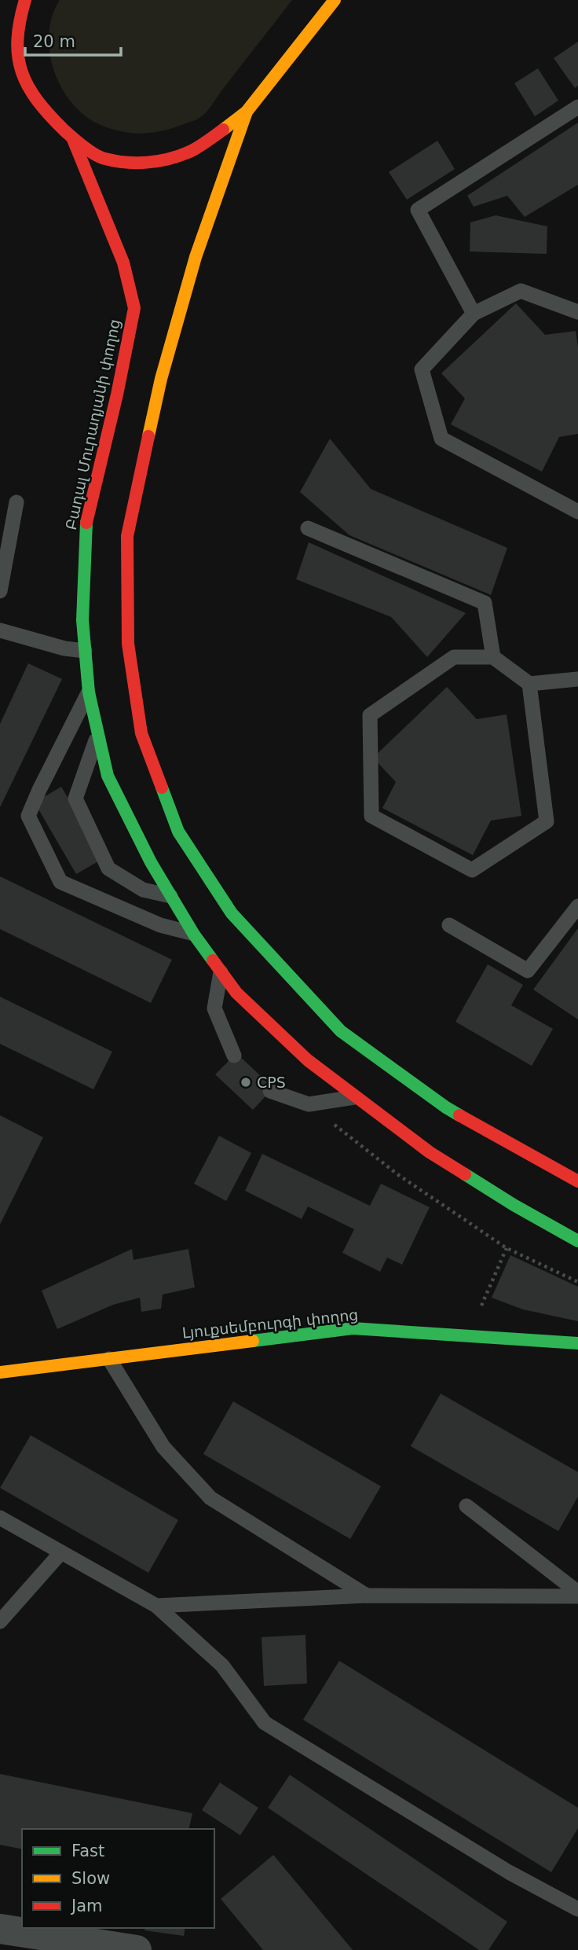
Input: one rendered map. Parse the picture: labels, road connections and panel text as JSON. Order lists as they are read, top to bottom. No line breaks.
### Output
{"streets":{"main road":["Բադալ Մուրադյանի փողոց","Լյուքսեմբուրգի փողոց"]},"places":["CPS"],"legend":["Fast","Slow","Jam"],"scale_bar":"20 m"}
